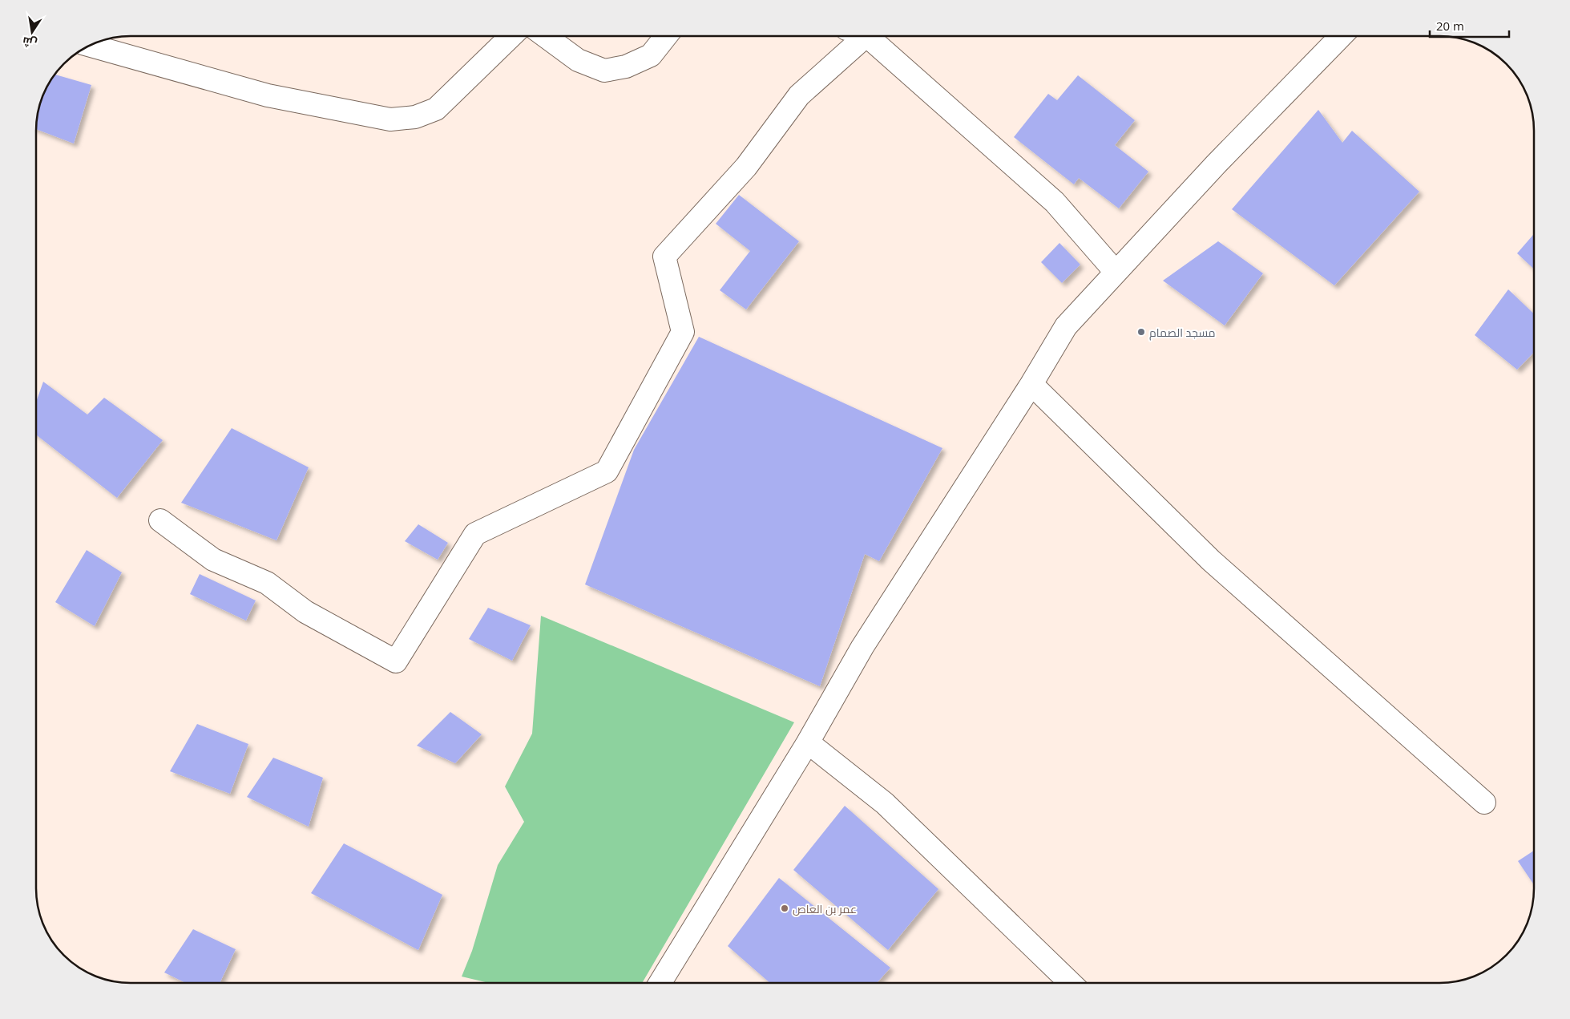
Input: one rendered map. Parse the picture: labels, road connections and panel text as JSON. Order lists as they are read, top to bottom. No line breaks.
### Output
{"places":["مسجد الصمام","عمر بن العاص"],"scale_bar":"20 m","north":"bottom"}
